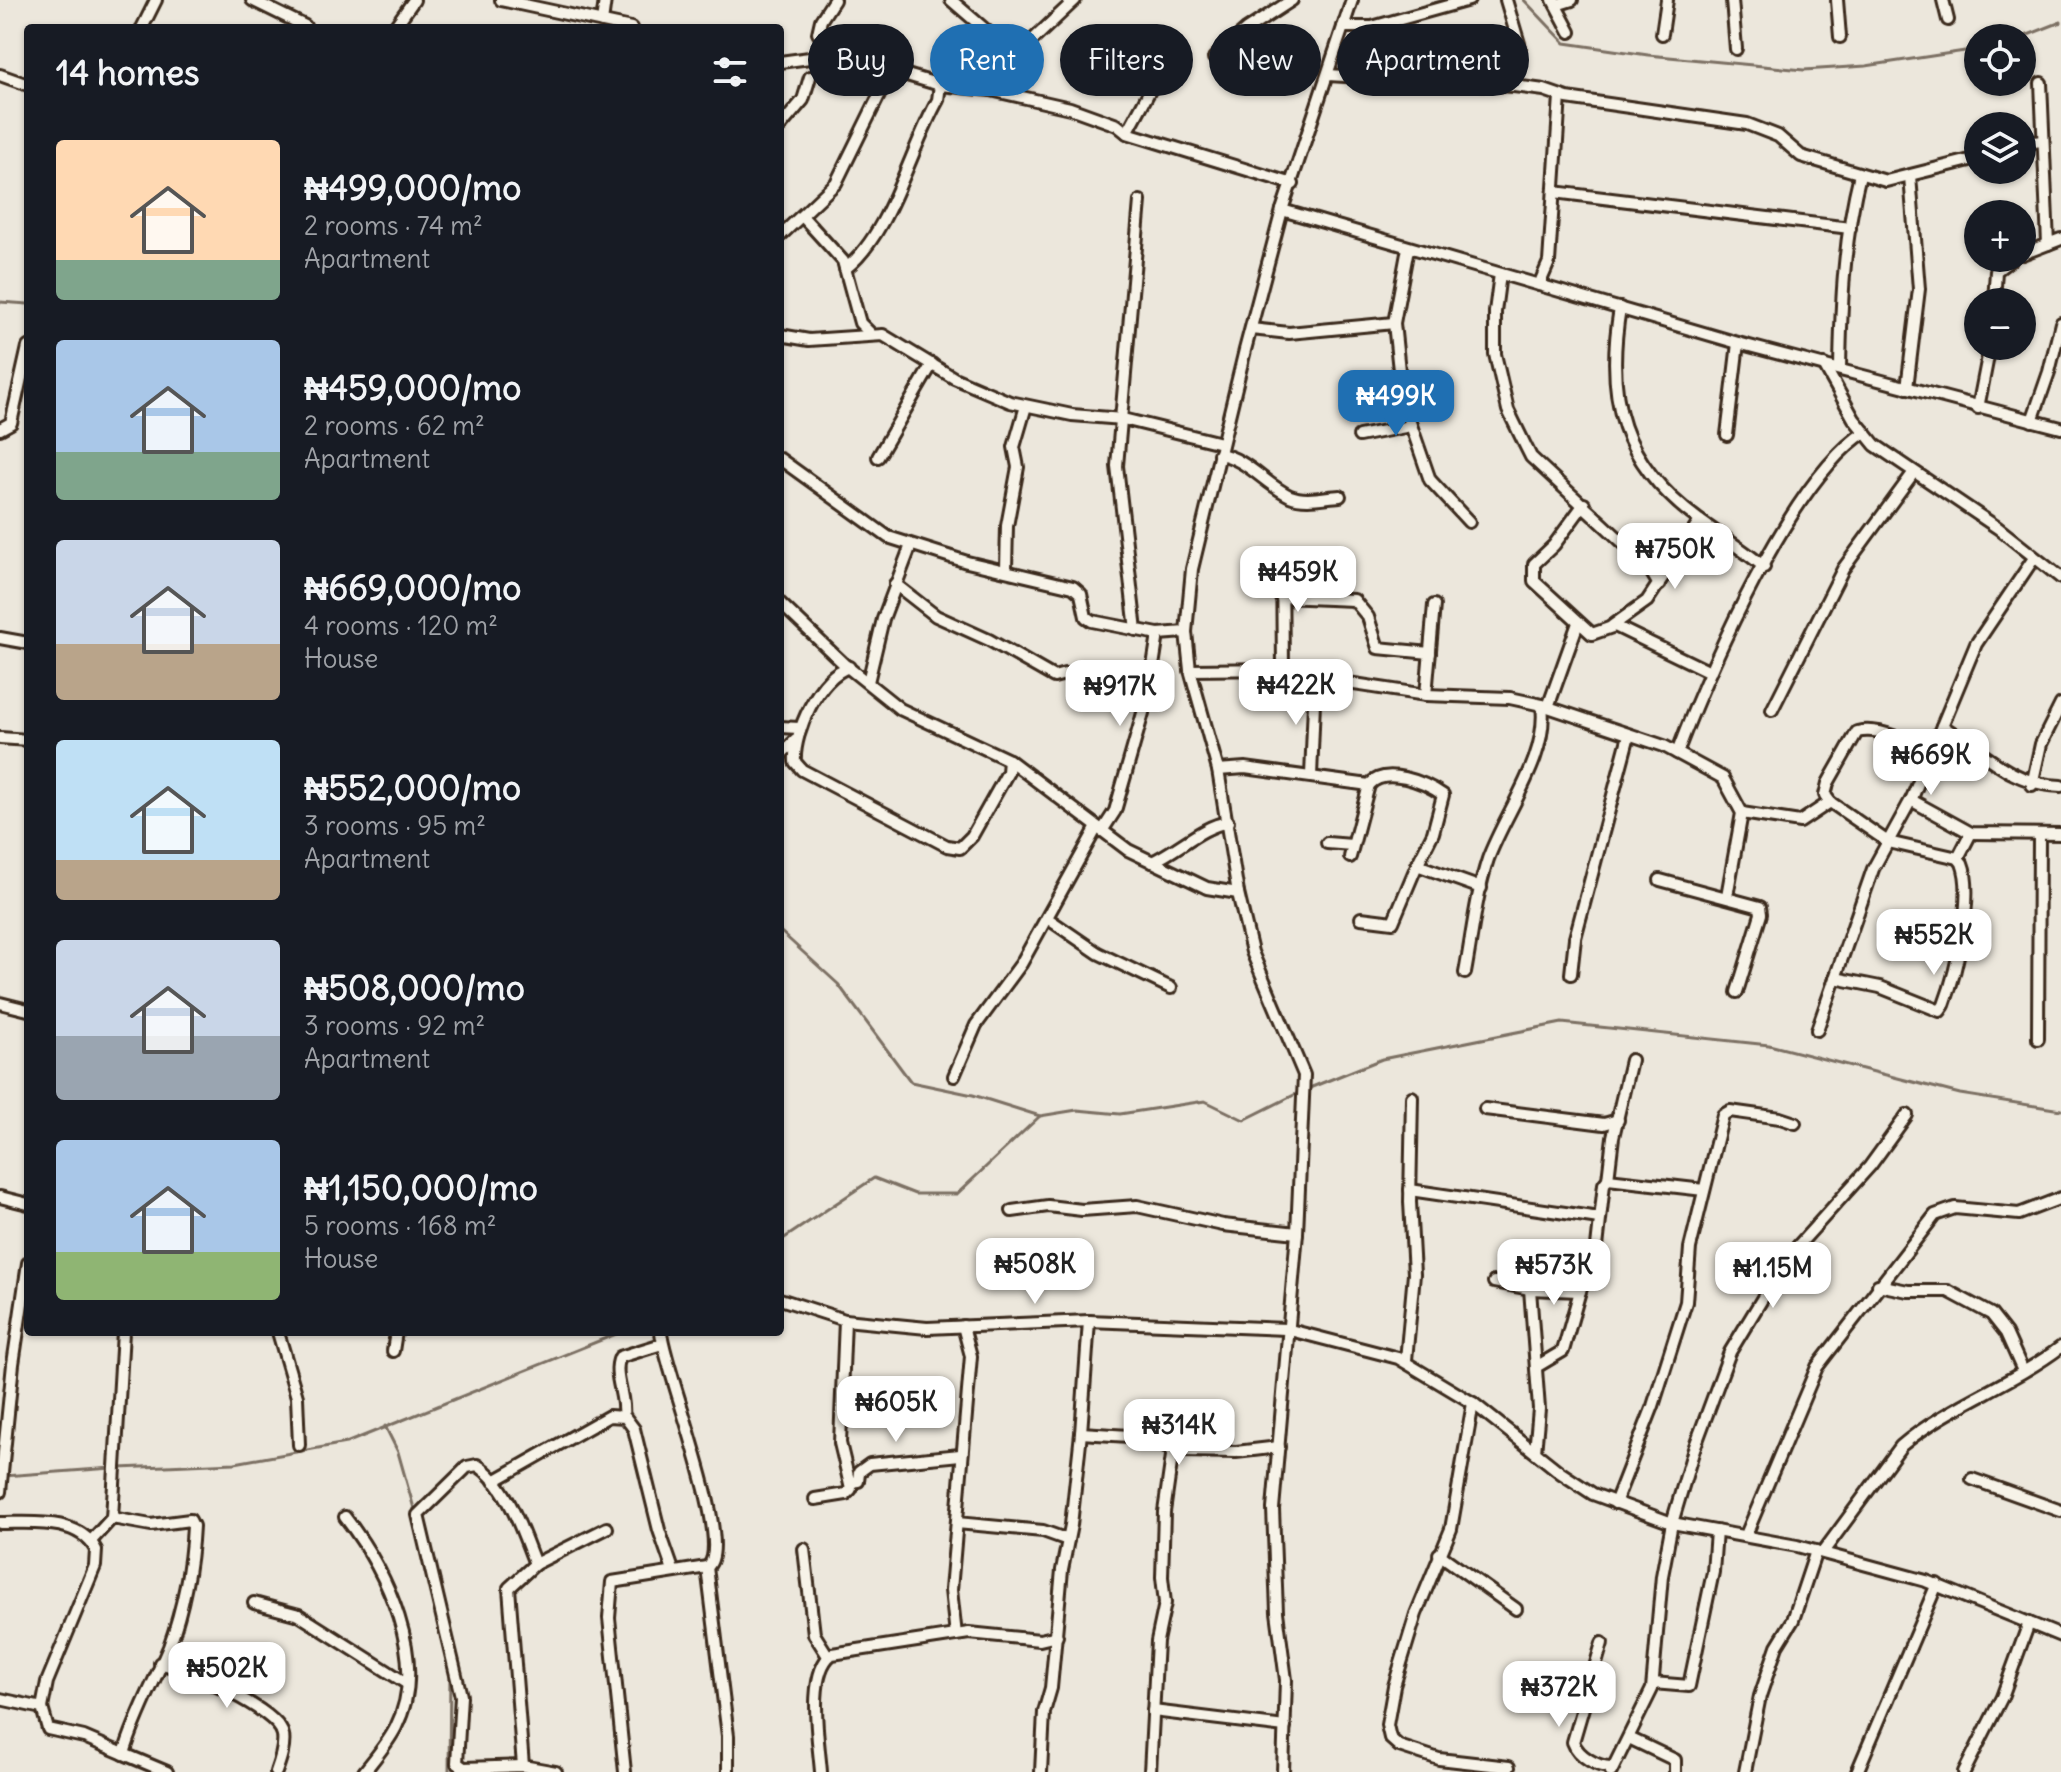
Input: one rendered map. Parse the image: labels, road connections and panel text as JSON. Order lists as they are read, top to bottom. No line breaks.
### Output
{"page":{"map_buttons":["+","−"],"chip":["Buy","Rent","Filters","New","Apartment"],"heading":"14 homes","list":[{"name":"₦499,000/mo","note":"2 rooms · 74 m² · Apartment"},{"name":"₦459,000/mo","note":"2 rooms · 62 m² · Apartment"},{"name":"₦669,000/mo","note":"4 rooms · 120 m² · House"},{"name":"₦552,000/mo","note":"3 rooms · 95 m² · Apartment"},{"name":"₦508,000/mo","note":"3 rooms · 92 m² · Apartment"},{"name":"₦1,150,000/mo","note":"5 rooms · 168 m² · House"}],"price":["₦499K","₦750K","₦459K","₦422K","₦917K","₦669K","₦552K","₦508K","₦573K","₦1.15M","₦605K","₦314K","₦502K","₦372K"]}}
